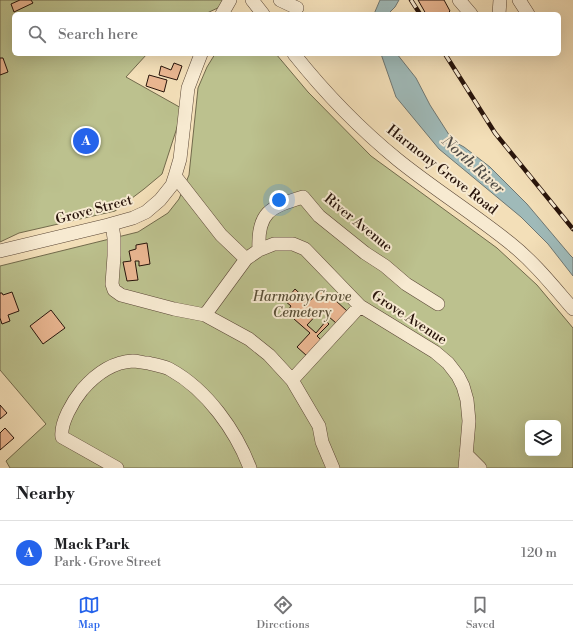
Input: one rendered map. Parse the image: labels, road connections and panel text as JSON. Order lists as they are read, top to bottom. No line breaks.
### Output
{"streets":{"street":["Harmony Grove Road","Grove Street","River Avenue","Grove Avenue"]},"crossings":[["River Avenue","Grove Avenue"]],"water":["North River"],"parks":["Harmony Grove Cemetery"],"page":{"search":"Search here","pins":"A","heading":"Nearby","list":[{"mark":"A","name":"Mack Park","note":"Park · Grove Street","value":"120 m"}],"nav":["Map","Directions","Saved"]}}
